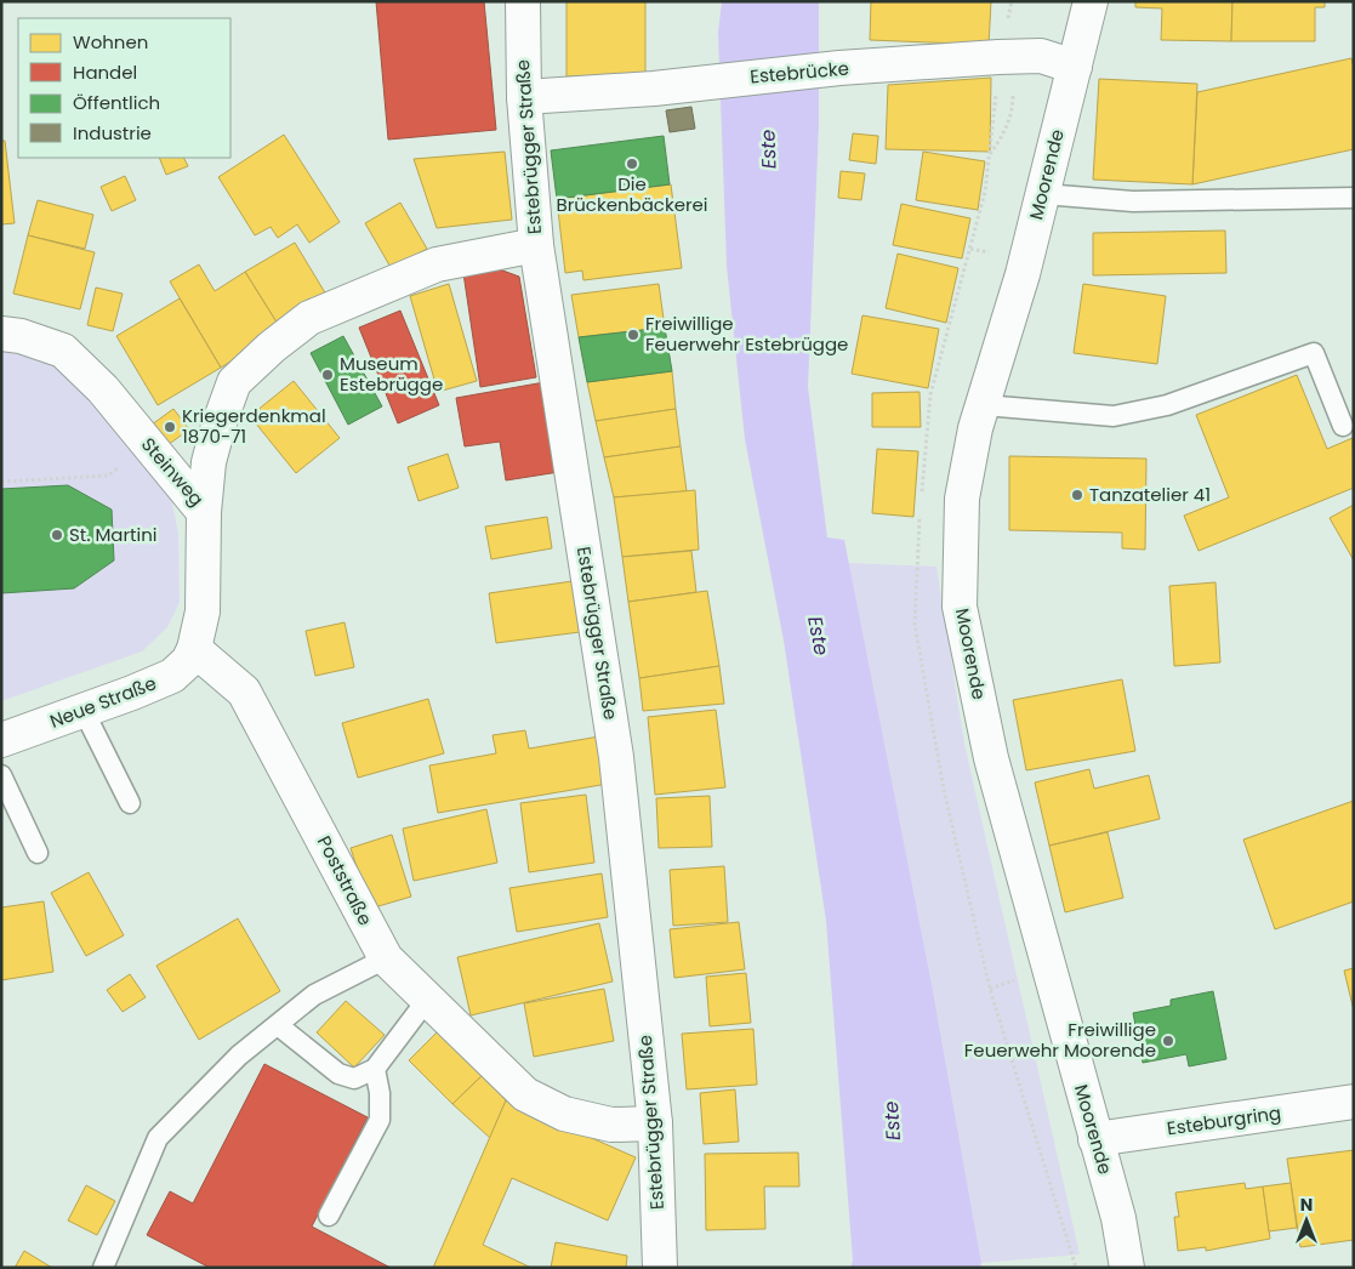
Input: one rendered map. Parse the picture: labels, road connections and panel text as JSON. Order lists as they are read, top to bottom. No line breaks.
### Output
{"streets":{"street":["Estebrücke","Estebrügger Straße","Moorende","Steinweg","Neue Straße","Poststraße","Esteburgring"]},"crossings":[["Estebrücke","Estebrügger Straße"],["Estebrücke","Moorende"],["Estebrügger Straße","Steinweg"],["Estebrügger Straße","Poststraße"],["Moorende","Esteburgring"],["Neue Straße","Poststraße"]],"water":["Este"],"places":["Die Brückenbäckerei","Freiwillige Feuerwehr Estebrügge","Museum Estebrügge","Kriegerdenkmal 1870-71","Tanzatelier 41","St. Martini","Freiwillige Feuerwehr Moorende"],"legend":["Wohnen","Handel","Öffentlich","Industrie"],"north":"top"}
